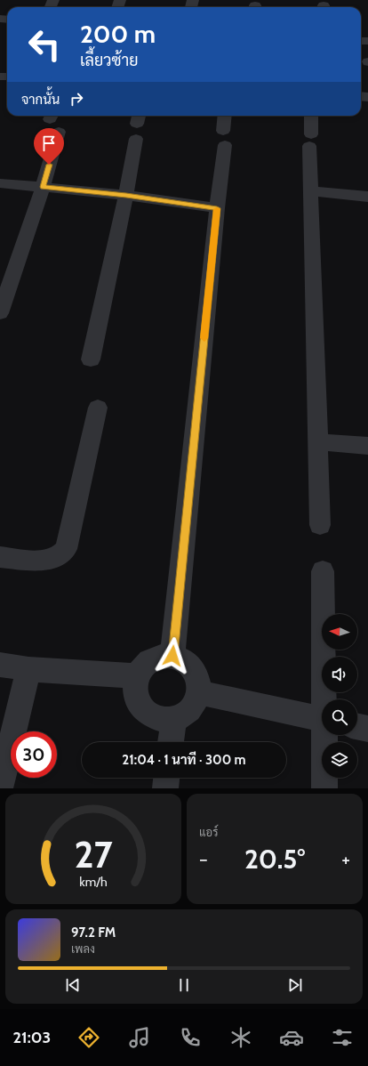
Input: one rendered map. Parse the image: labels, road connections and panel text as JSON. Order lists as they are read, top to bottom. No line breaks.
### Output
{"north":"left","page":{"turn":["200 m","เลี้ยวซ้าย"],"then":"จากนั้น","limit":"30","trip":"21:04 · 1 นาที · 300 m","tile":"แอร์","heat":["−","20.5°","+"],"song":["97.2 FM","เพลง"],"tabs":"21:03","gauge":["27","km/h"]}}
